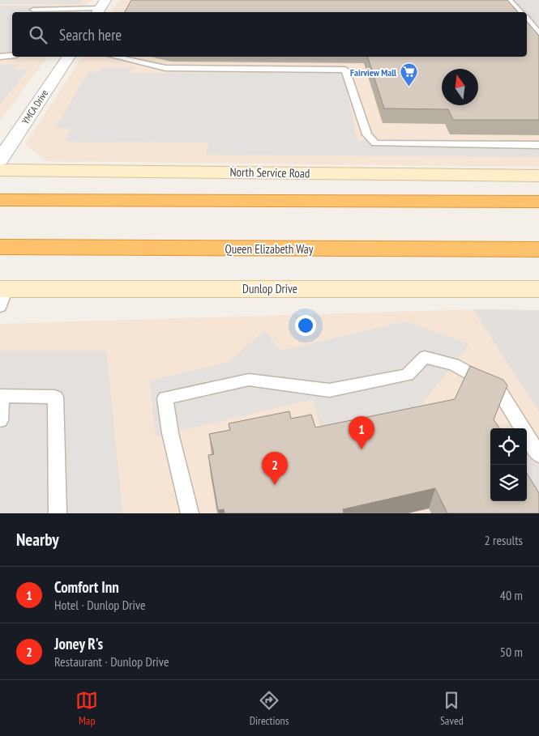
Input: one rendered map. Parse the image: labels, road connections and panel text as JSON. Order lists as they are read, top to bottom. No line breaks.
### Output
{"streets":{"highway":["Queen Elizabeth Way"],"street":["YMCA Drive","North Service Road","Dunlop Drive"]},"places":{"supermarket":["Fairview Mall"]},"north":"top","page":{"search":"Search here","pins":["1","2"],"heading":["Nearby","2 results"],"list":[{"mark":"1","name":"Comfort Inn","note":"Hotel · Dunlop Drive","value":"40 m"},{"mark":"2","name":"Joney R's","note":"Restaurant · Dunlop Drive","value":"50 m"}],"nav":["Map","Directions","Saved"]}}
